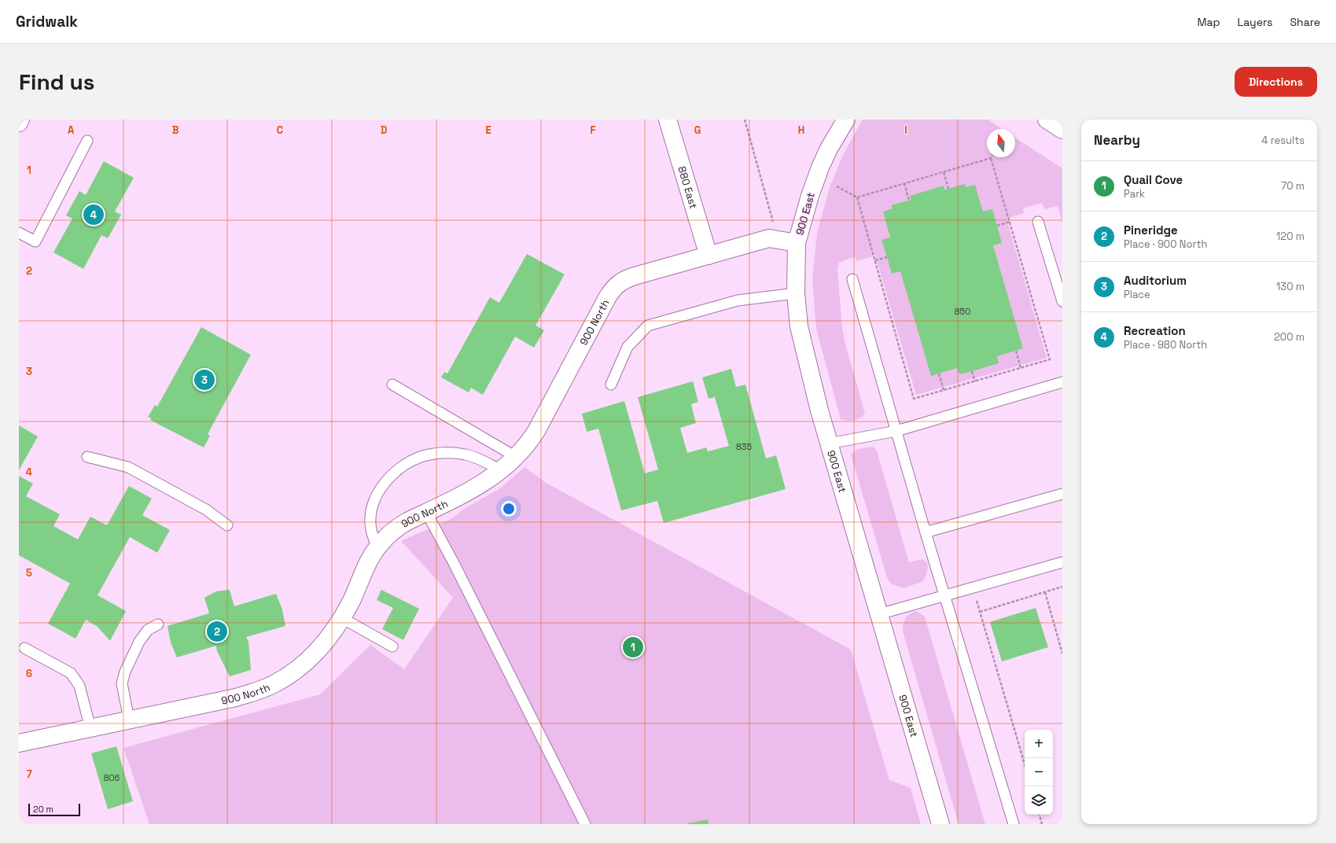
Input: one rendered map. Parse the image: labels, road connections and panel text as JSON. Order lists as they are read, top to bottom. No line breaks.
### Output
{"streets":{"street":["880 East","900 East","900 North"]},"crossings":[["880 East","900 North"],["900 East","900 North"]],"house_numbers":["850","835","806"],"scale_bar":"20 m","north":"top","page":{"header":"Gridwalk","nav":["Map","Layers","Share"],"buttons":"Directions","title":"Find us","heading":["Nearby","4 results"],"list":[{"mark":"1","name":"Quail Cove","note":"Park","value":"70 m"},{"mark":"2","name":"Pineridge","note":"Place · 900 North","value":"120 m"},{"mark":"3","name":"Auditorium","note":"Place","value":"130 m"},{"mark":"4","name":"Recreation","note":"Place · 980 North","value":"200 m"}],"pins":["4","3","2","1"],"map_buttons":["+","−"],"scale":"20 m"},"grid":{"columns":["A","B","C","D","E","F","G","H","I"],"rows":["1","2","3","4","5","6","7"]}}
